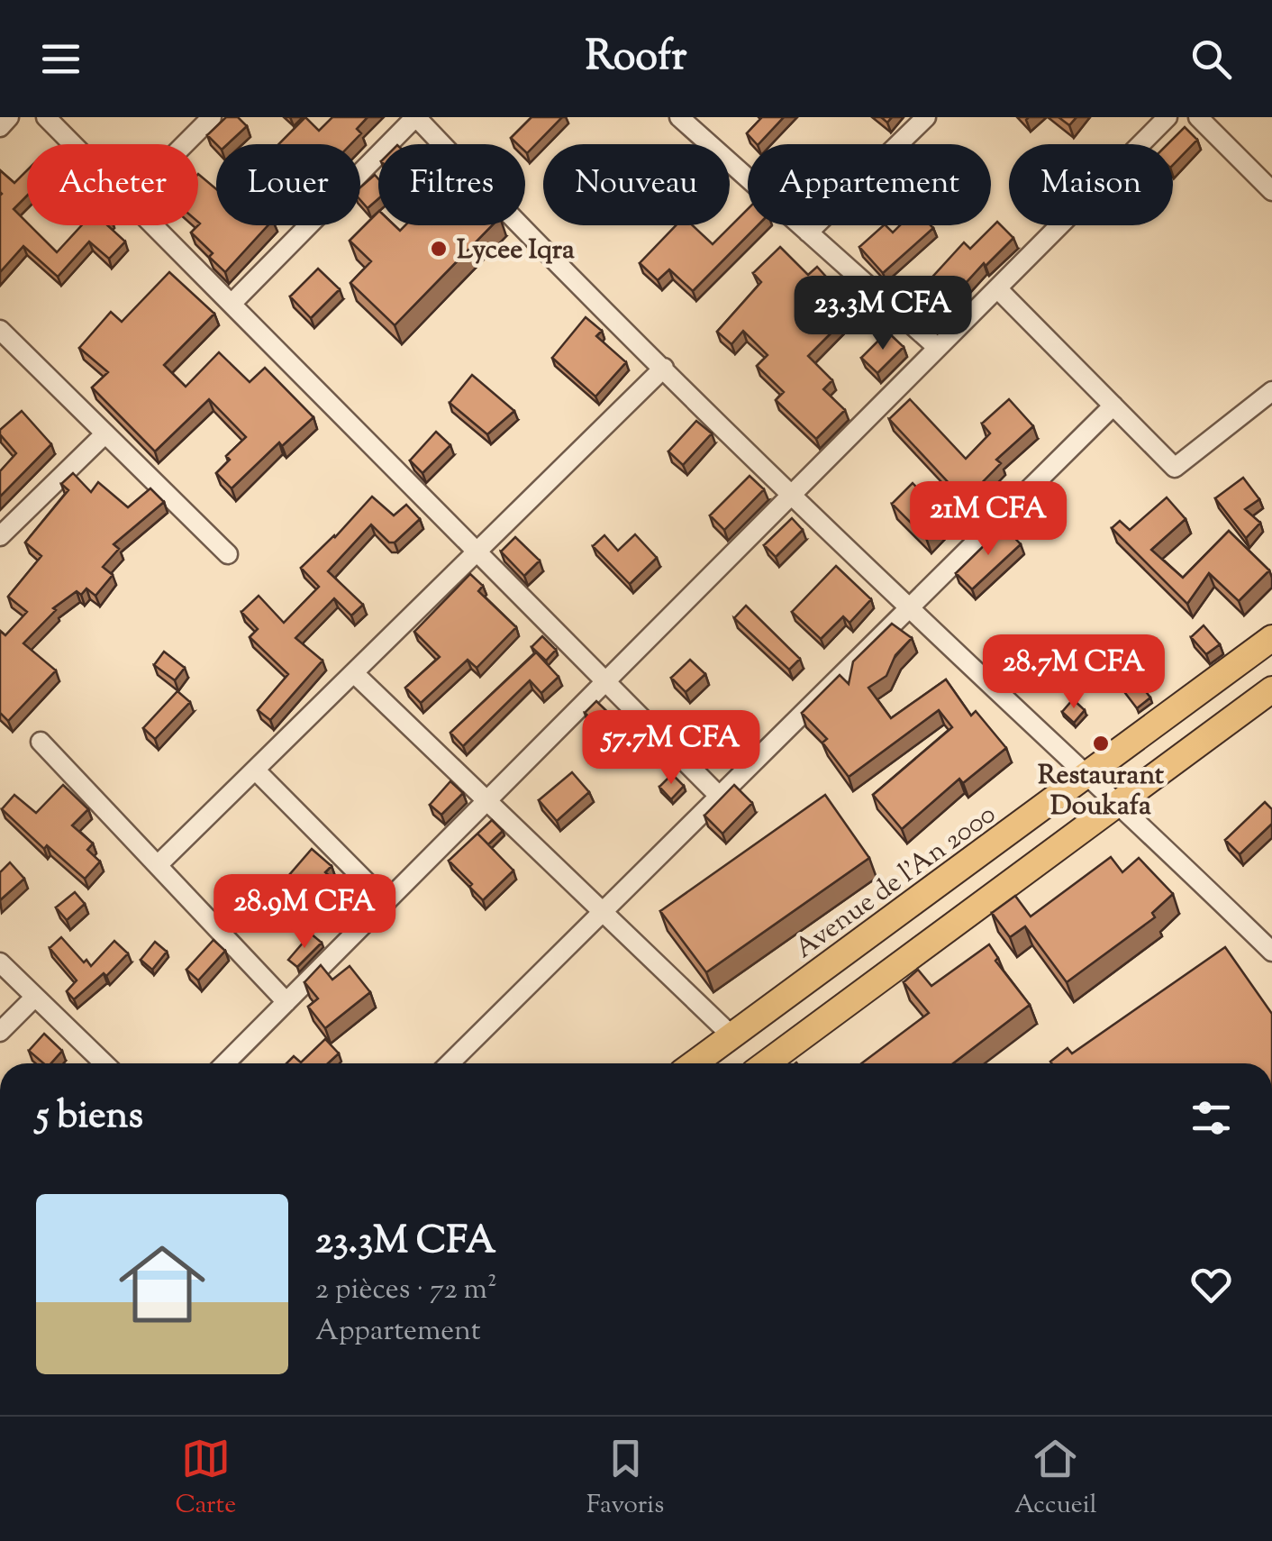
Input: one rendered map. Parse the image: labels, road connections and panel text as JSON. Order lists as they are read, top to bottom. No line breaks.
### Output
{"streets":{"main road":["Avenue de l'An 2000"]},"places":["Lycee Iqra","Restaurant Doukafa"],"page":{"header":"Roofr","chip":["Acheter","Louer","Filtres","Nouveau","Appartement","Maison"],"price":["23.3M CFA","21M CFA","28.7M CFA","57.7M CFA","28.9M CFA"],"heading":"5 biens","list":[{"name":"23.3M CFA","note":"2 pièces · 72 m² · Appartement"}],"tabs":["Carte","Favoris","Accueil"]}}
